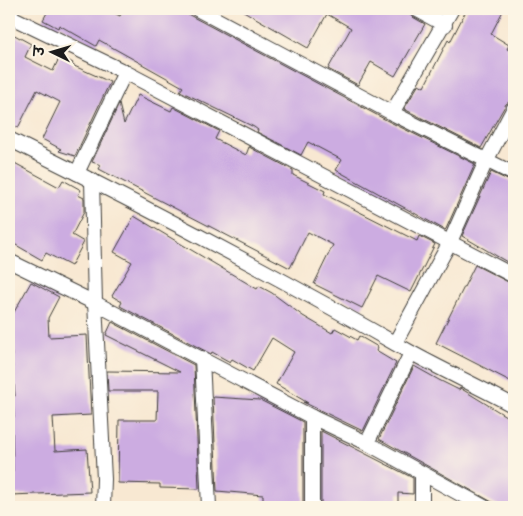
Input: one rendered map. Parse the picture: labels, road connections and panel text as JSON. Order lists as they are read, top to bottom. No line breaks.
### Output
{"north":"left"}
